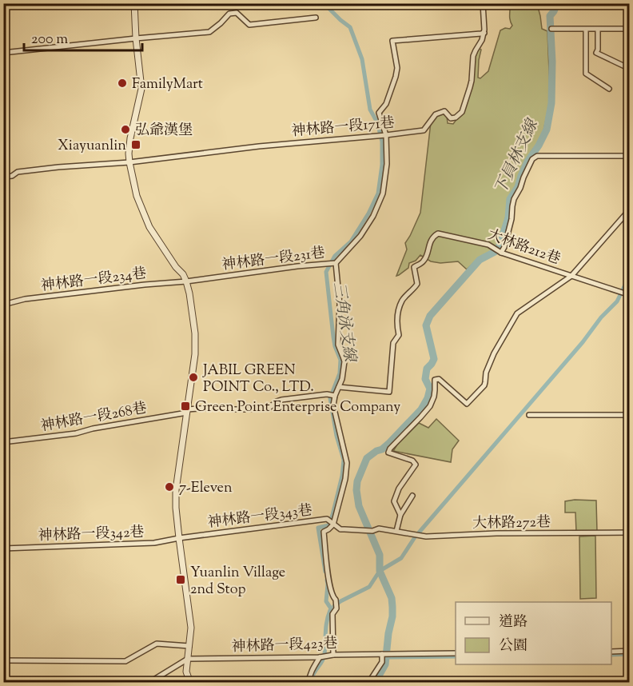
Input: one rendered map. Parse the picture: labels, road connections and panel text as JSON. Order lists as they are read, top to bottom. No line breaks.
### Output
{"streets":{"street":["神林路一段171巷","大林路212巷","神林路一段231巷","神林路一段234巷","神林路一段268巷","神林路一段343巷","大林路272巷","神林路一段342巷","神林路一段423巷"]},"crossings":[["神林路一段171巷","神林路一段231巷"],["神林路一段231巷","神林路一段234巷"],["神林路一段343巷","大林路272巷"],["神林路一段343巷","神林路一段342巷"]],"water":["下員林支線","三角泳支線"],"places":{"other":["FamilyMart","弘爺漢堡","JABIL GREEN POINT Co., LTD.","7-Eleven"],"transit":["Xiayuanlin","Green Point Enterprise Company","Yuanlin Village 2nd Stop"]},"legend":["道路","公園"],"scale_bar":"200 m"}
